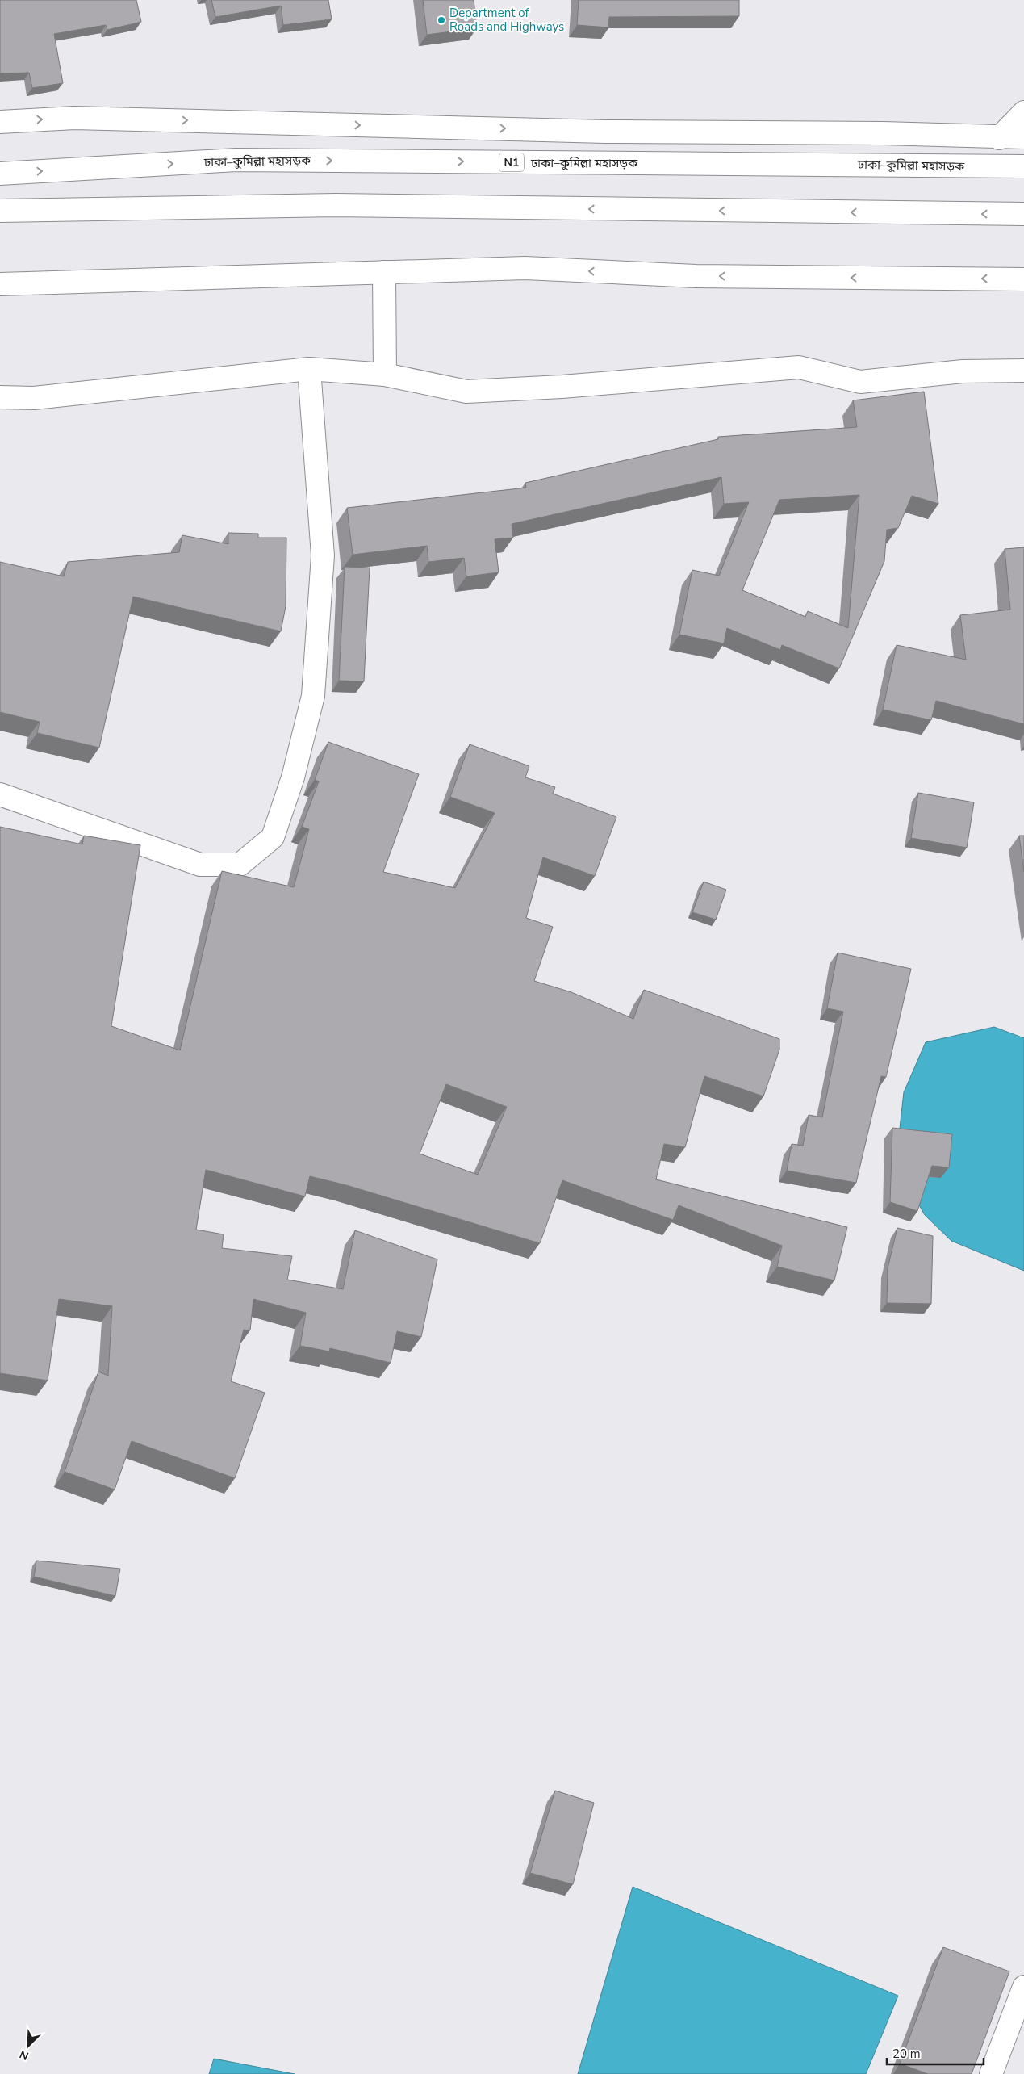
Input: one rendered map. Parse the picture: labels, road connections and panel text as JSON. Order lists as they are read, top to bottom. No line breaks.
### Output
{"streets":{"main road":["ঢাকা–কুমিল্লা মহাসড়ক","N1"]},"places":["Department of Roads and Highways"],"scale_bar":"20 m","north":"bottom left"}
